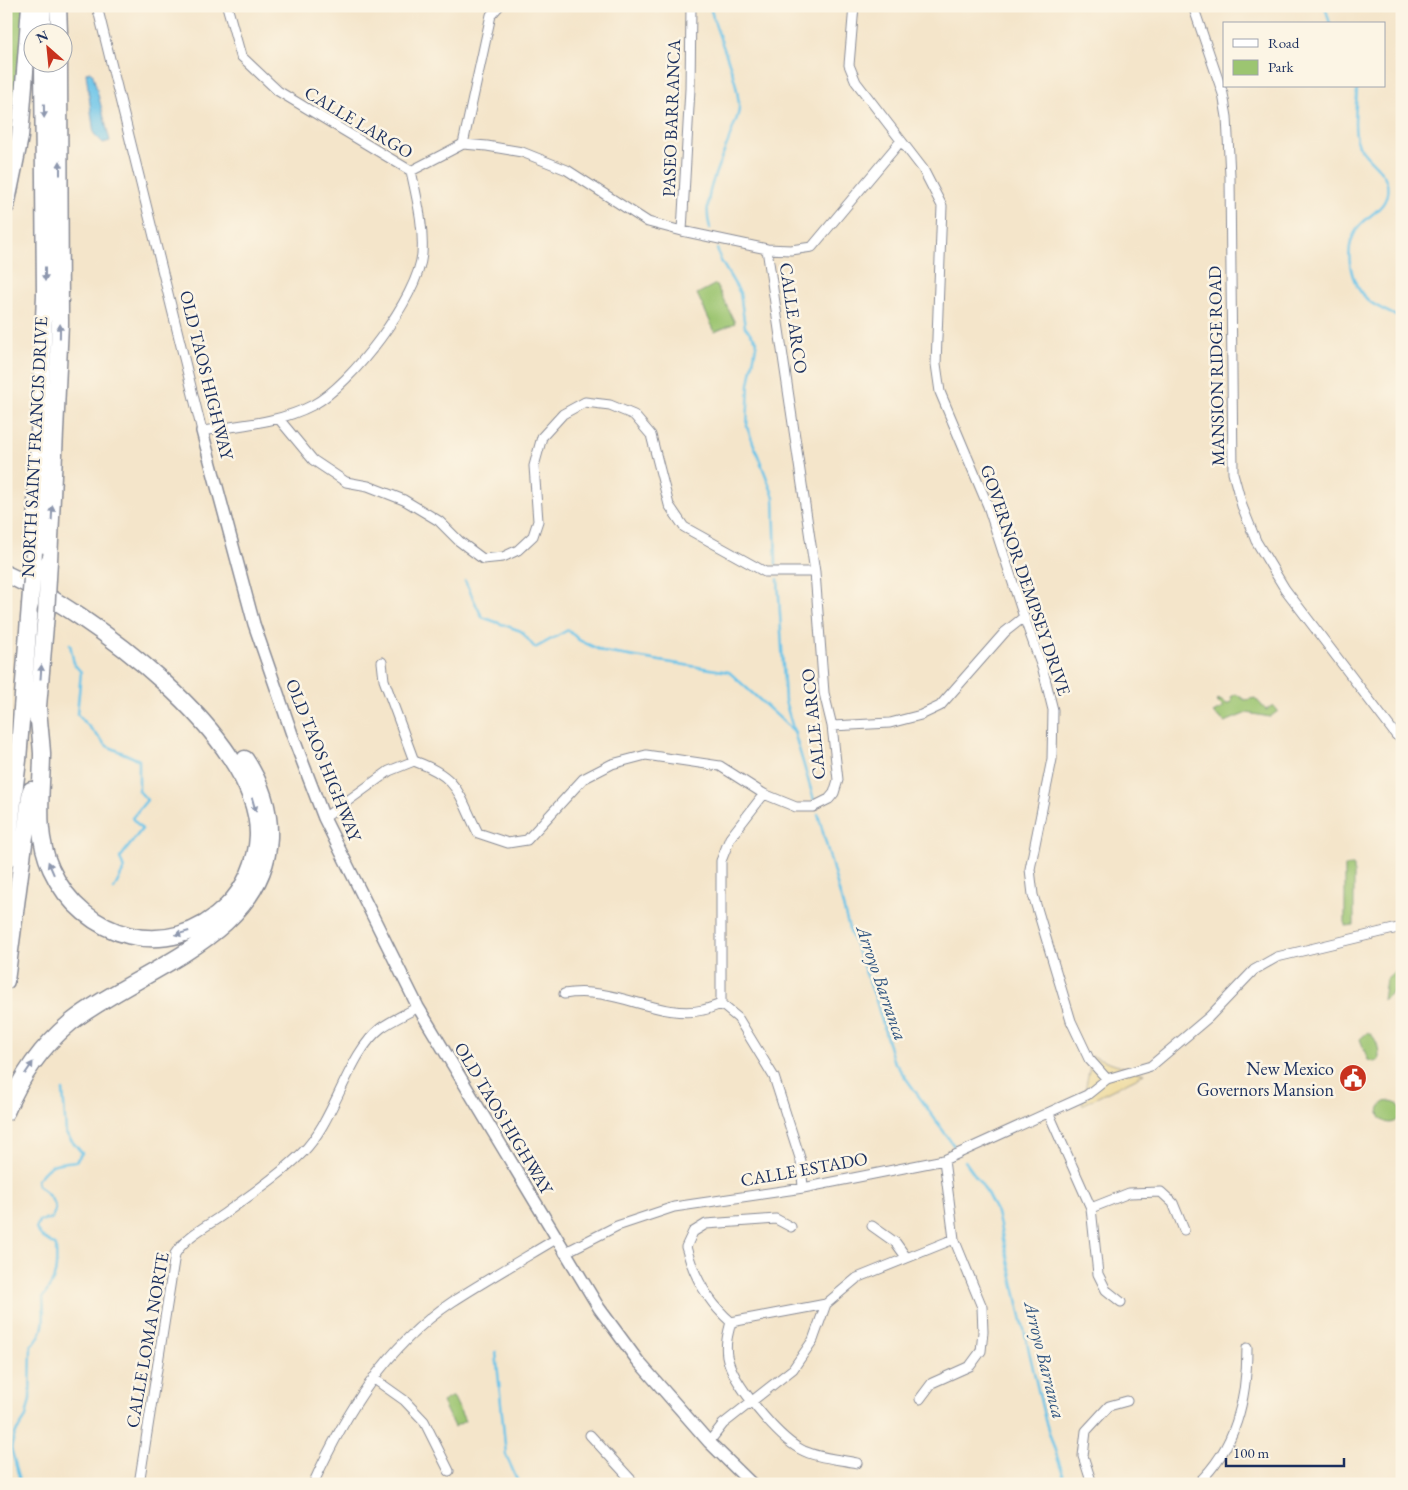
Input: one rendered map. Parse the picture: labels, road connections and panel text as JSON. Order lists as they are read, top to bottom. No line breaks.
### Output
{"streets":{"highway":["NORTH SAINT FRANCIS DRIVE"],"street":["PASEO BARRANCA","CALLE LARGO","CALLE ARCO","MANSION RIDGE ROAD","OLD TAOS HIGHWAY","GOVERNOR DEMPSEY DRIVE","CALLE ESTADO","CALLE LOMA NORTE"]},"crossings":[["CALLE LARGO","OLD TAOS HIGHWAY"],["OLD TAOS HIGHWAY","CALLE ESTADO"],["OLD TAOS HIGHWAY","CALLE LOMA NORTE"],["GOVERNOR DEMPSEY DRIVE","CALLE ESTADO"]],"water":["Arroyo Barranca"],"places":{"public building":["New Mexico Governors Mansion"]},"legend":["Road","Park"],"scale_bar":"100 m","north":"top left"}
